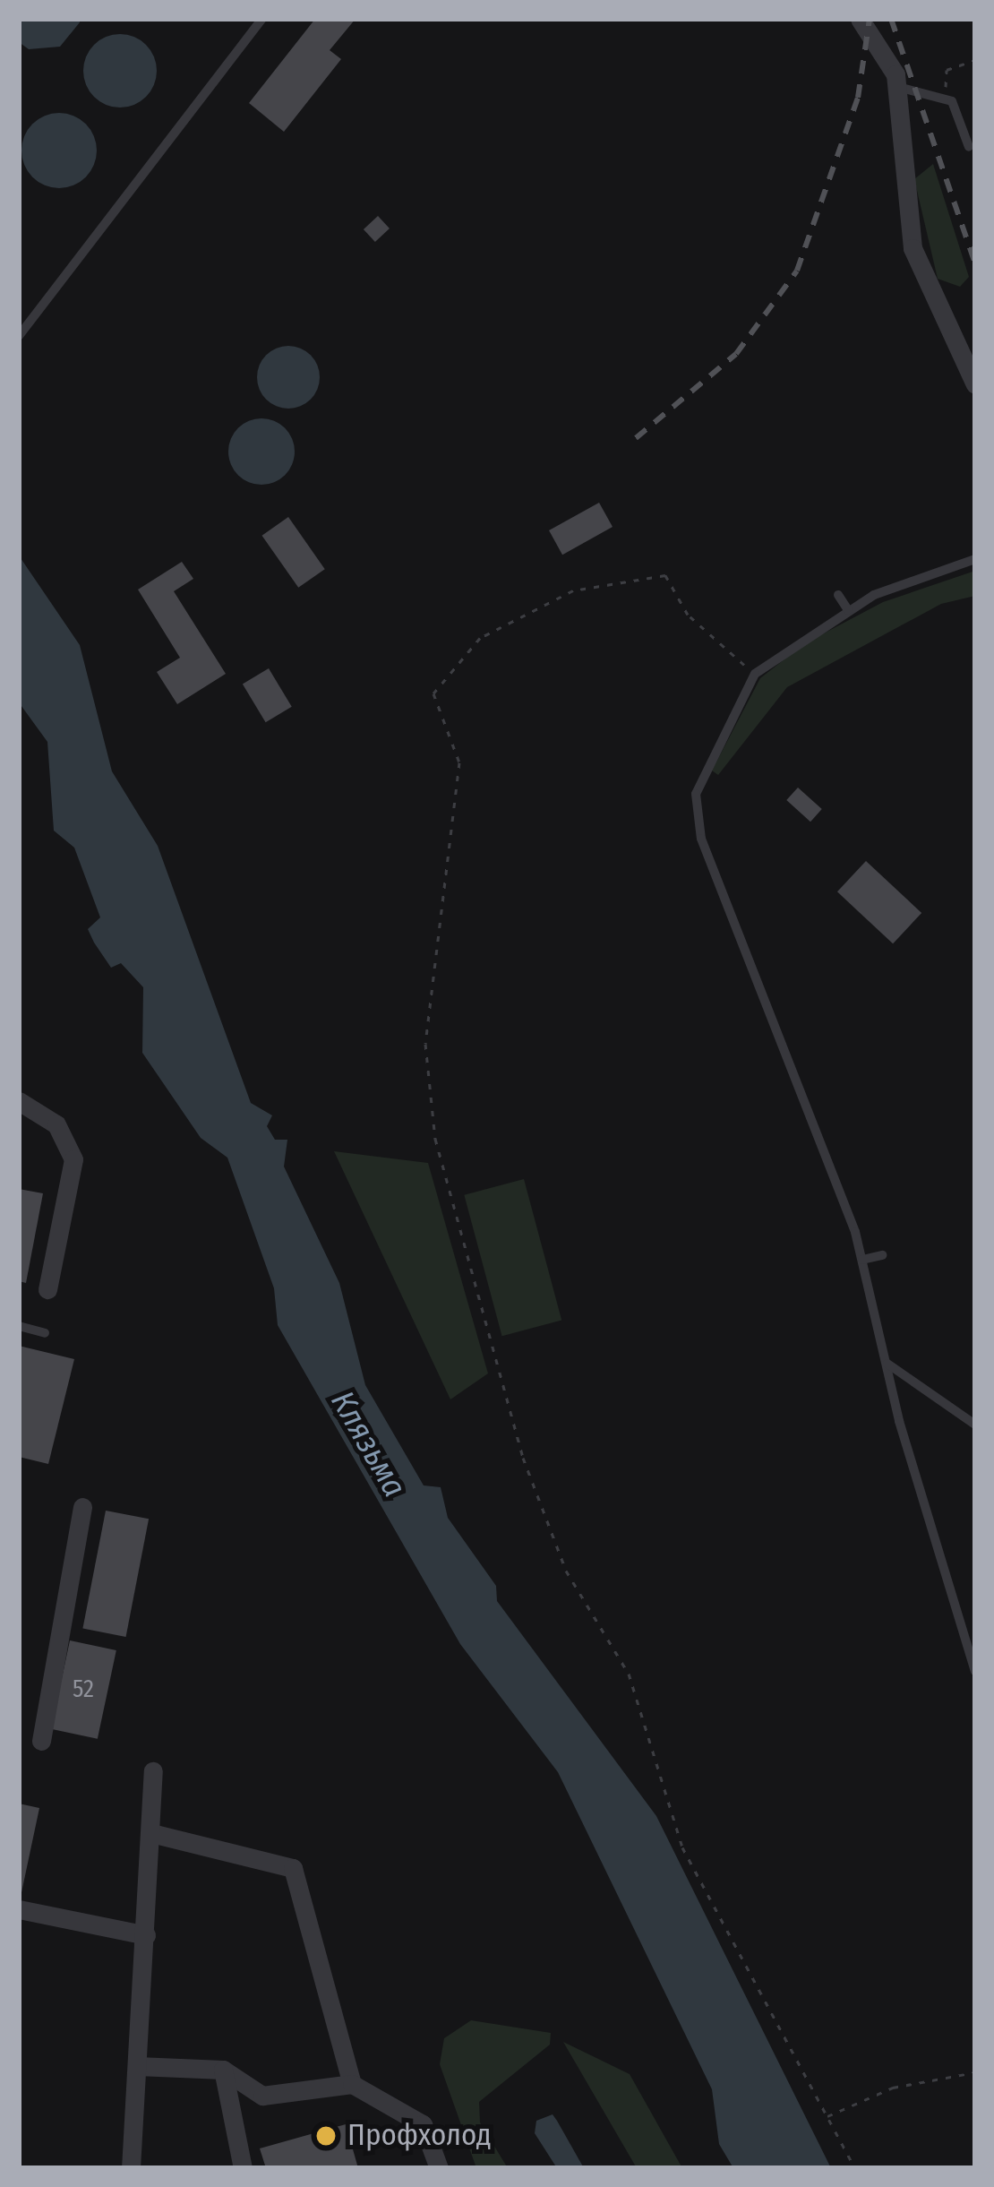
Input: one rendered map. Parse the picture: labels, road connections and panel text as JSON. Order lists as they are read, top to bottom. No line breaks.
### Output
{"water":["Клязьма"],"places":["Профхолод"],"house_numbers":["52"]}
